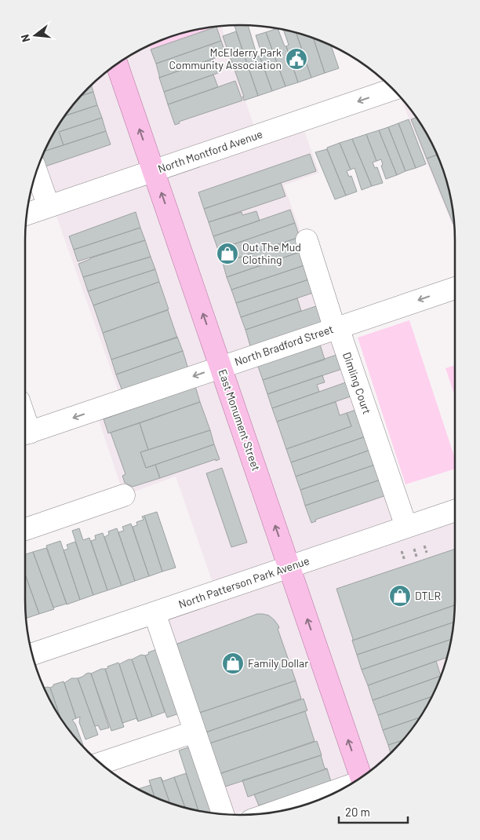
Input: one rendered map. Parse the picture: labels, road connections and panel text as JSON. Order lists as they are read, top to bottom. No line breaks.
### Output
{"streets":{"main road":["East Monument Street"],"street":["North Montford Avenue","North Bradford Street","Dimling Court","North Patterson Park Avenue"]},"crossings":[["North Montford Avenue","East Monument Street"],["North Bradford Street","Dimling Court"],["North Bradford Street","East Monument Street"],["Dimling Court","North Patterson Park Avenue"],["East Monument Street","North Patterson Park Avenue"]],"one_way":["North Montford Avenue","North Bradford Street","East Monument Street"],"places":{"public building":["McElderry Park Community Association"],"shop":["Out The Mud Clothing","DTLR","Family Dollar"]},"scale_bar":"20 m","north":"left"}
